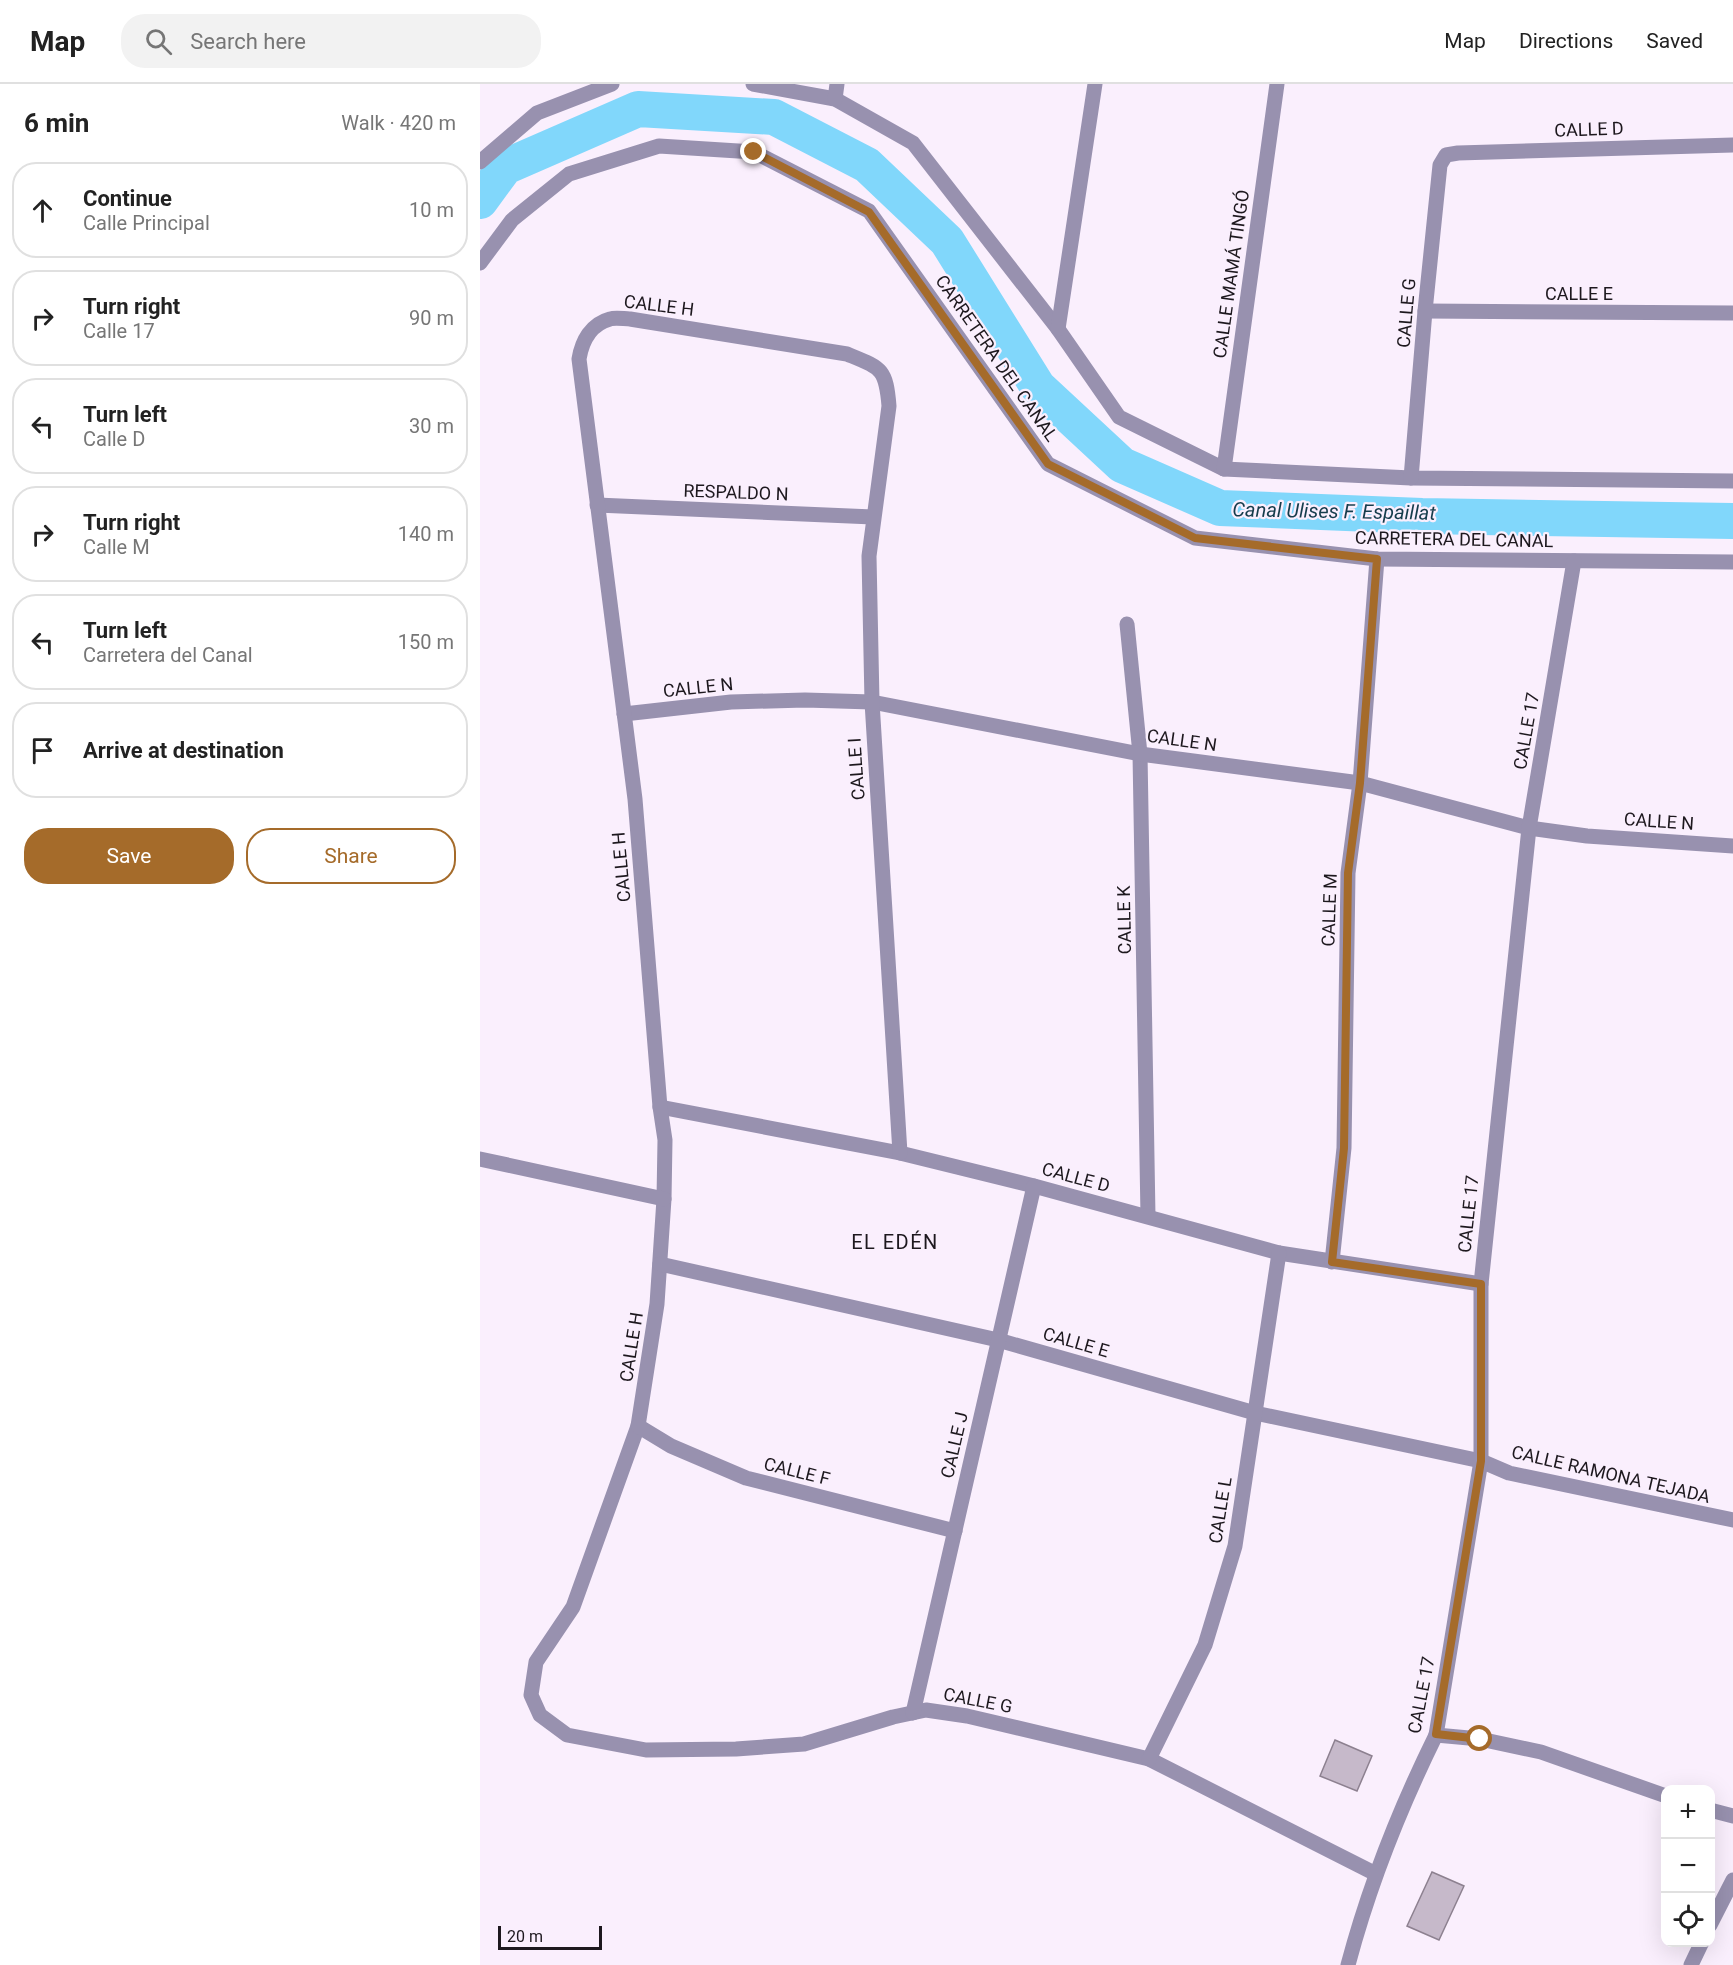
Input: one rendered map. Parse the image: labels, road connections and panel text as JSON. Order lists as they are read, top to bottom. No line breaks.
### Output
{"streets":{"street":["CALLE D","CALLE MAMÁ TINGÓ","CALLE E","CALLE H","CALLE G","CARRETERA DEL CANAL","RESPALDO N","CALLE N","CALLE 17","CALLE I","CALLE M","CALLE K","CALLE J","CALLE F","CALLE RAMONA TEJADA","CALLE L"]},"crossings":[["CALLE D","CALLE H"],["CALLE D","CALLE G"],["CALLE D","CALLE 17"],["CALLE D","CALLE I"],["CALLE D","CALLE M"],["CALLE D","CALLE K"],["CALLE D","CALLE J"],["CALLE D","CALLE L"],["CALLE E","CALLE H"],["CALLE E","CALLE G"],["CALLE E","CALLE 17"],["CALLE E","CALLE J"],["CALLE E","CALLE RAMONA TEJADA"],["CALLE E","CALLE L"],["CALLE H","CALLE G"],["CALLE H","RESPALDO N"],["CALLE H","CALLE N"],["CALLE H","CALLE I"],["CALLE H","CALLE F"],["CALLE G","CALLE 17"],["CALLE G","CALLE J"],["CALLE G","CALLE L"],["CARRETERA DEL CANAL","CALLE 17"],["CARRETERA DEL CANAL","CALLE M"],["RESPALDO N","CALLE I"],["CALLE N","CALLE 17"],["CALLE N","CALLE I"],["CALLE N","CALLE M"],["CALLE N","CALLE K"],["CALLE 17","CALLE RAMONA TEJADA"],["CALLE J","CALLE F"]],"districts":["EL EDÉN"],"water":["Canal Ulises F. Espaillat"],"scale_bar":"20 m","page":{"header":"Map","search":"Search here","nav":["Map","Directions","Saved"],"heading":["6 min","Walk · 420 m"],"list":[["Continue","Calle Principal","10 m"],["Turn right","Calle 17","90 m"],["Turn left","Calle D","30 m"],["Turn right","Calle M","140 m"],["Turn left","Carretera del Canal","150 m"],"Arrive at destination"],"buttons":["Save","Share"],"map_buttons":["+","−"],"scale":"20 m"}}
